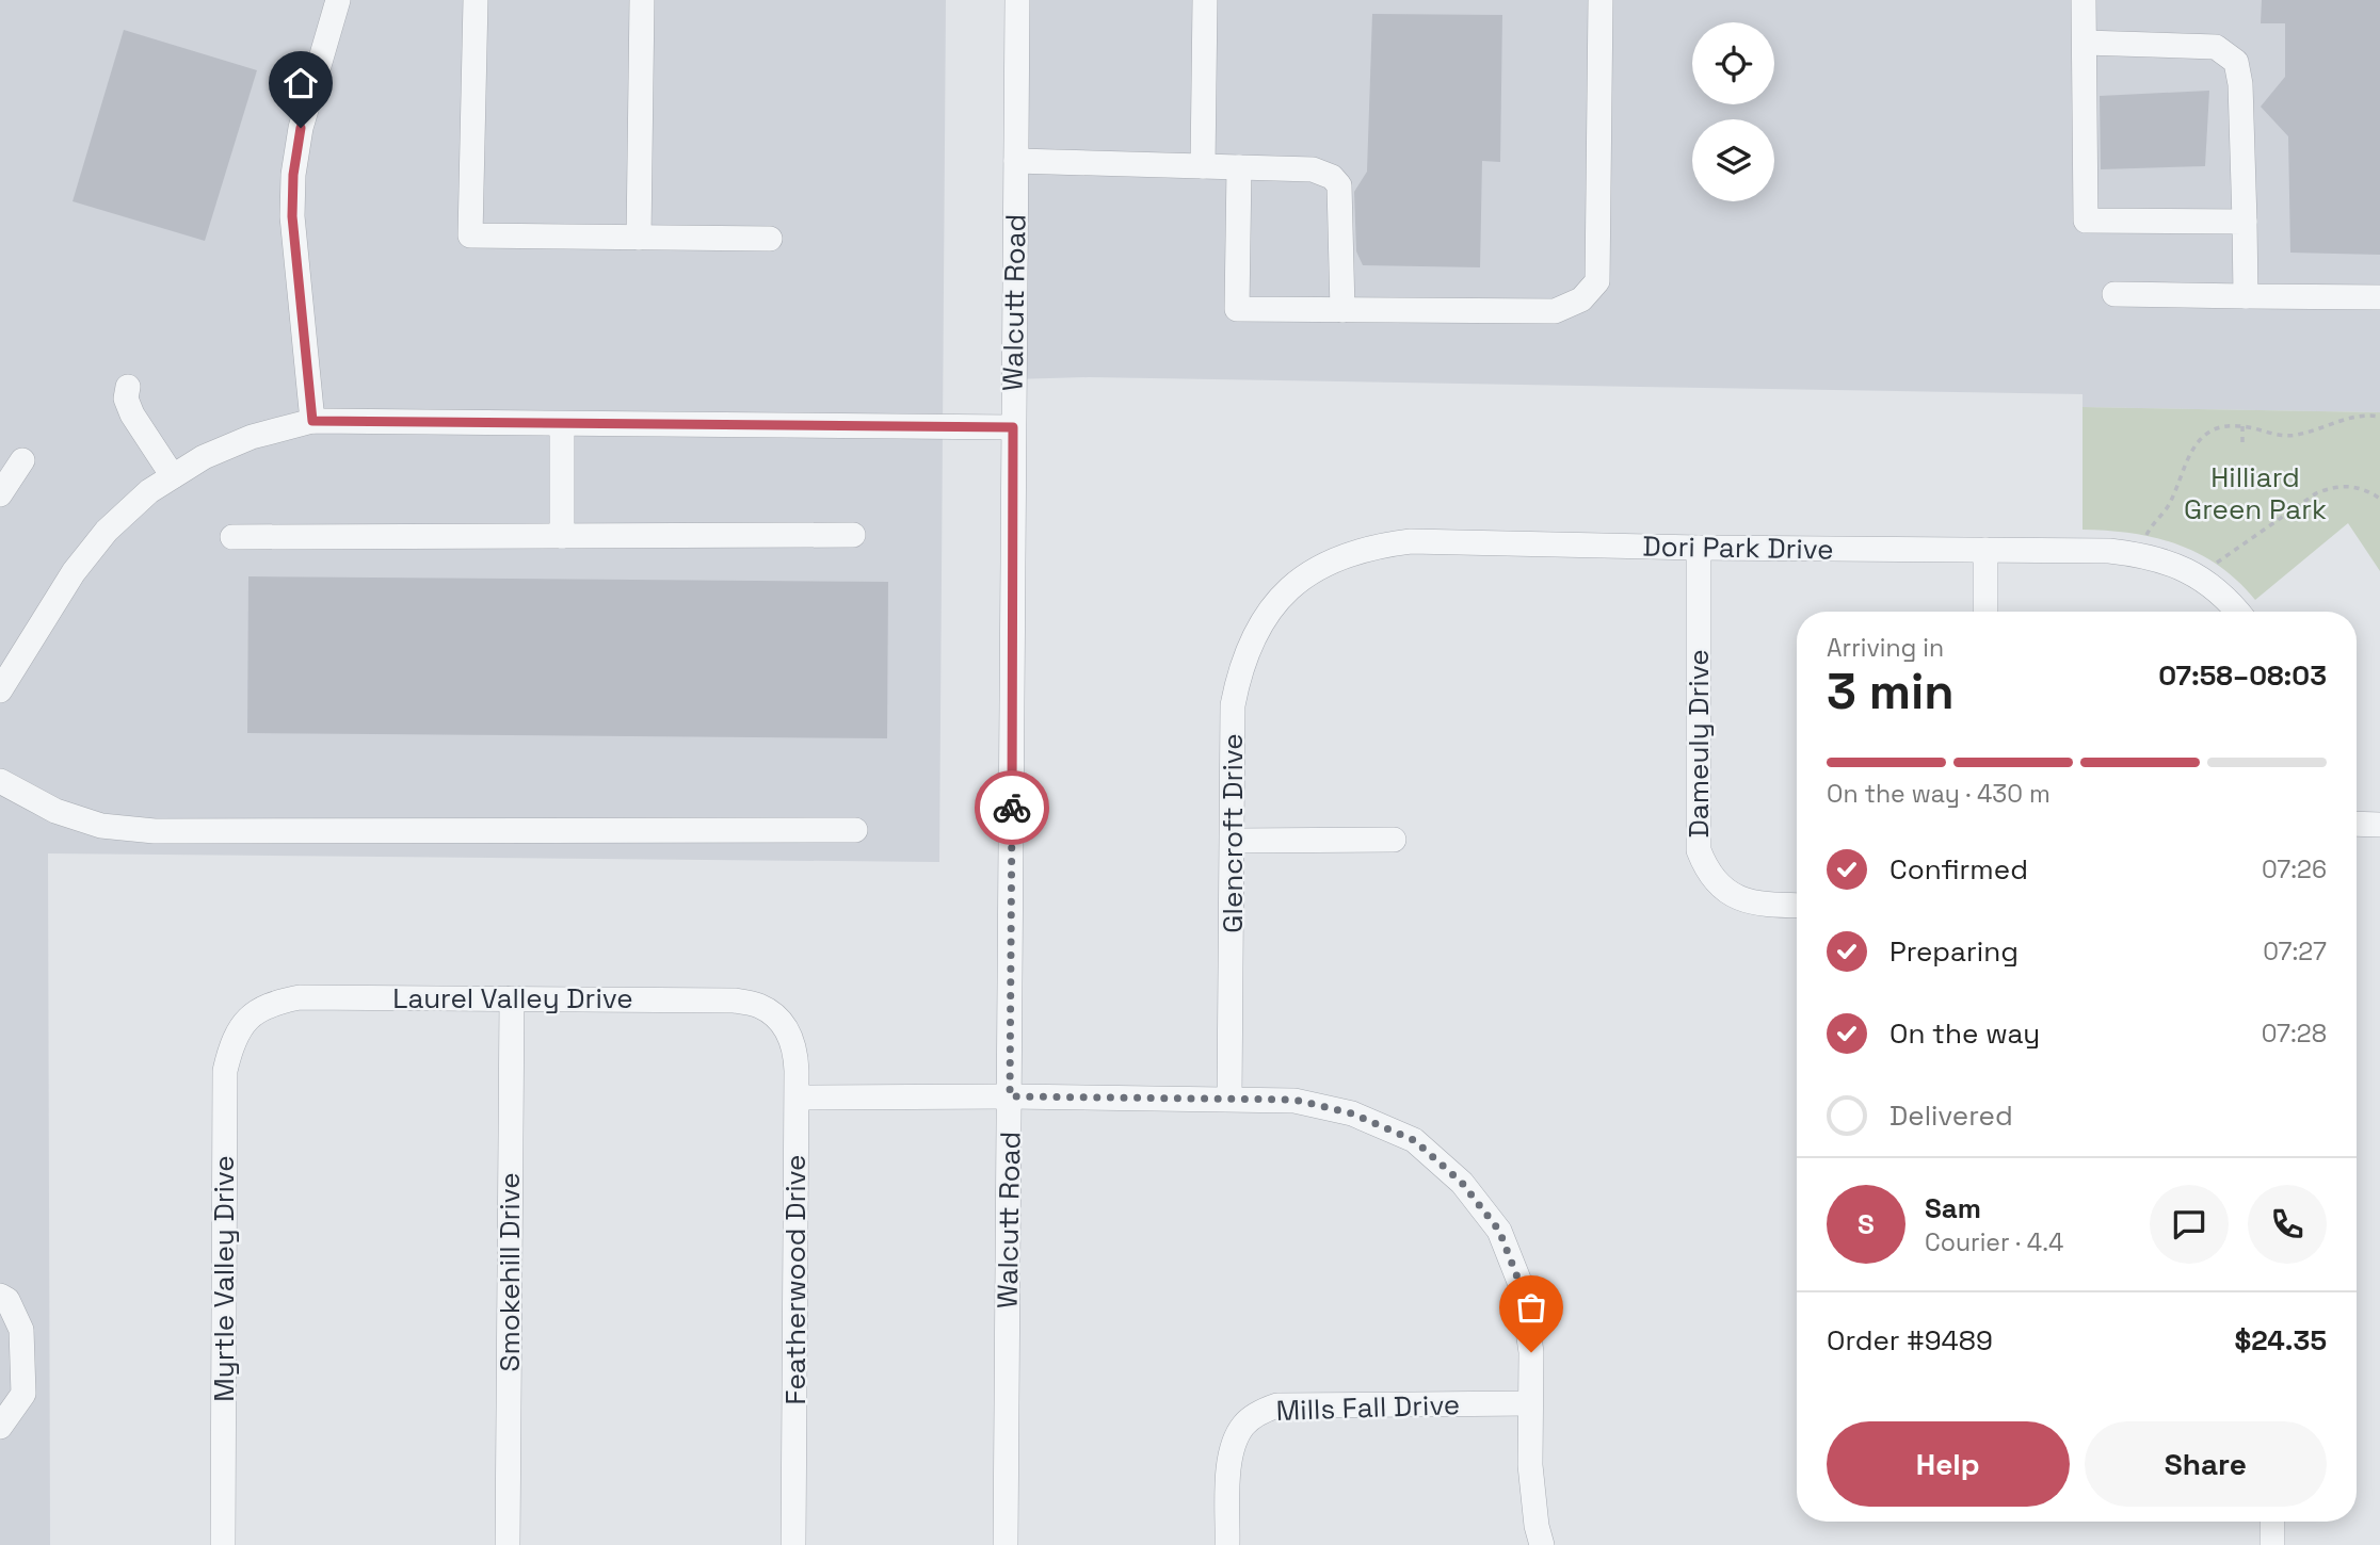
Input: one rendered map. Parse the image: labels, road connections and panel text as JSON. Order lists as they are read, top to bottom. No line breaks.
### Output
{"streets":{"street":["Walcutt Road","Dori Park Drive","Dameuly Drive","Glencroft Drive","Laurel Valley Drive","Smokehill Drive","Myrtle Valley Drive","Featherwood Drive","Mills Fall Drive"]},"crossings":[["Dori Park Drive","Dameuly Drive"],["Dori Park Drive","Glencroft Drive"],["Laurel Valley Drive","Smokehill Drive"],["Laurel Valley Drive","Myrtle Valley Drive"],["Laurel Valley Drive","Featherwood Drive"]],"parks":["Hilliard Green Park"],"page":{"heading":["3 min","Arriving in","07:58–08:03"],"panel":["Sam","Courier · 4.4","Order #9489","$24.35"],"bar":"On the way · 430 m","list":[["Confirmed","07:26"],["Preparing","07:27"],["On the way","07:28"],"Delivered"],"round":"S","buttons":["Help","Share"]}}
